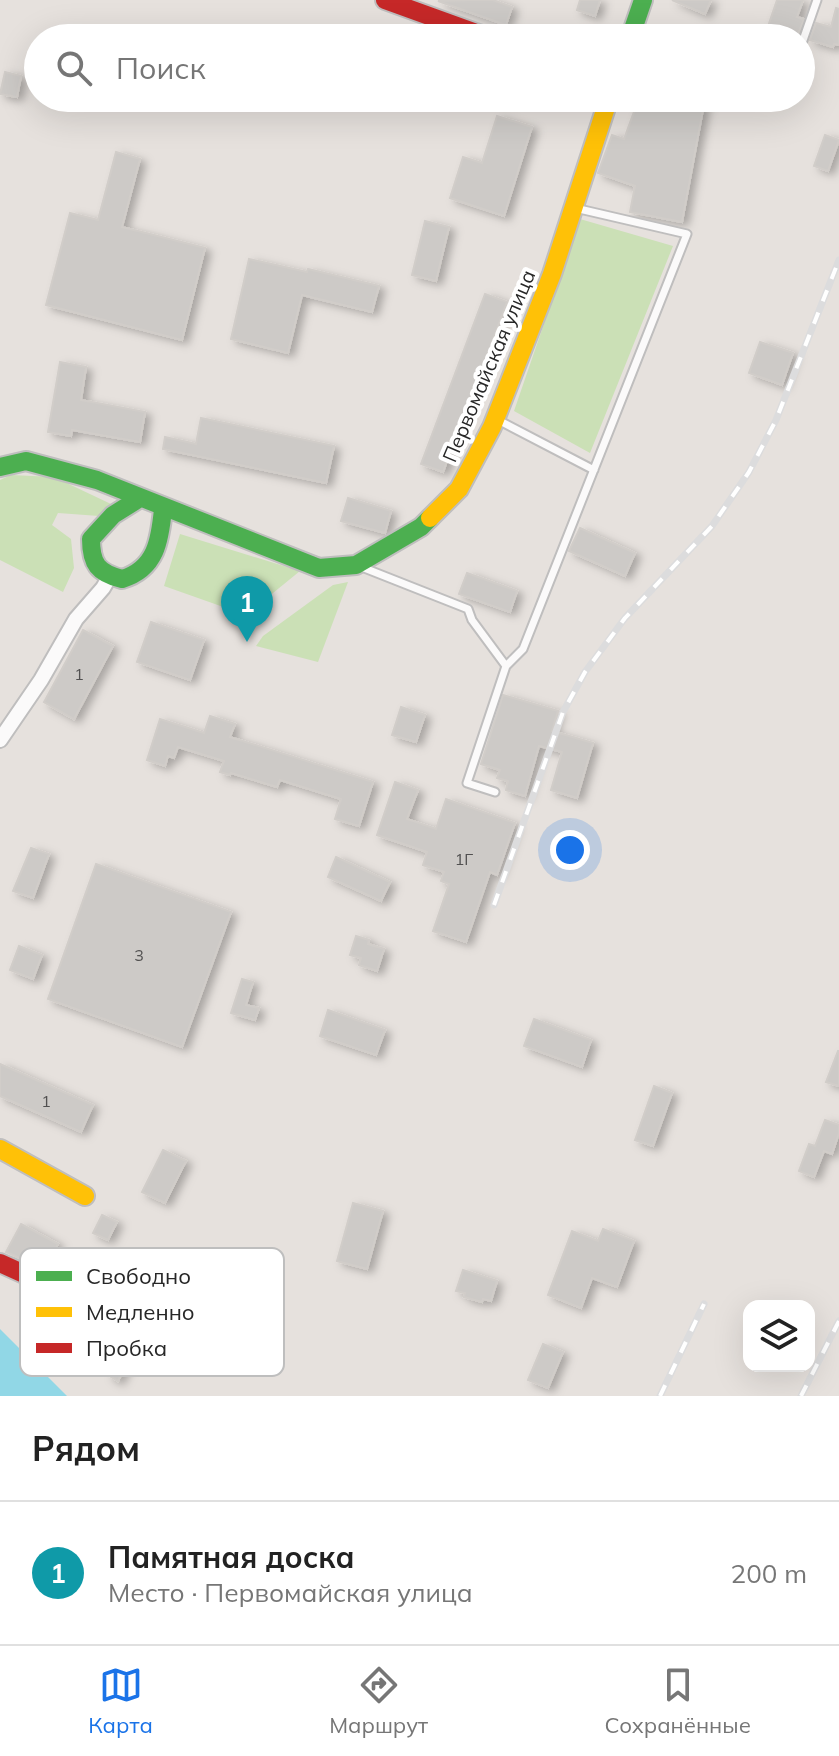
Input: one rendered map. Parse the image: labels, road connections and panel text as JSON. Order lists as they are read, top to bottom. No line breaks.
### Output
{"streets":{"street":["Первомайская улица"]},"house_numbers":["1","1Г","3","1"],"legend":["Свободно","Медленно","Пробка"],"page":{"search":"Поиск","pins":"1","heading":"Рядом","list":[{"mark":"1","name":"Памятная доска","note":"Место · Первомайская улица","value":"200 m"}],"nav":["Карта","Маршрут","Сохранённые"]}}
